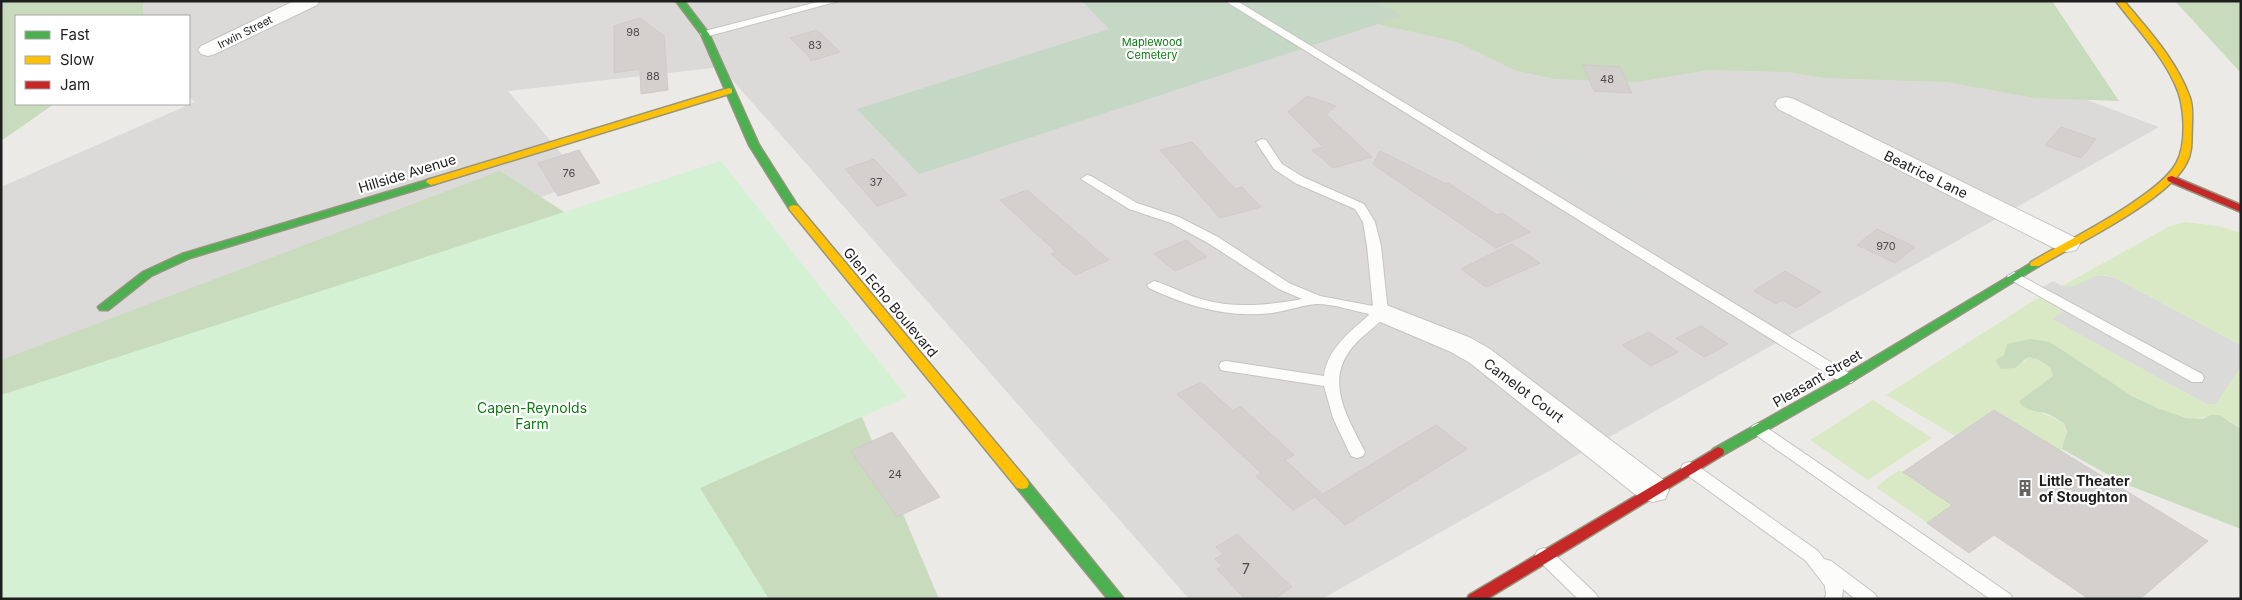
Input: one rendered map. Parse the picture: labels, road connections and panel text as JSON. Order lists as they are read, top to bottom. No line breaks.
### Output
{"streets":{"street":["Irwin Street","Hillside Avenue","Beatrice Lane","Glen Echo Boulevard","Pleasant Street","Camelot Court"]},"crossings":[["Hillside Avenue","Glen Echo Boulevard"],["Beatrice Lane","Pleasant Street"],["Pleasant Street","Camelot Court"]],"parks":["Maplewood Cemetery","Capen-Reynolds Farm"],"places":{"building":["Little Theater of Stoughton"]},"house_numbers":["98","83","88","48","76","37","970","24","7"],"legend":["Fast","Slow","Jam"]}
